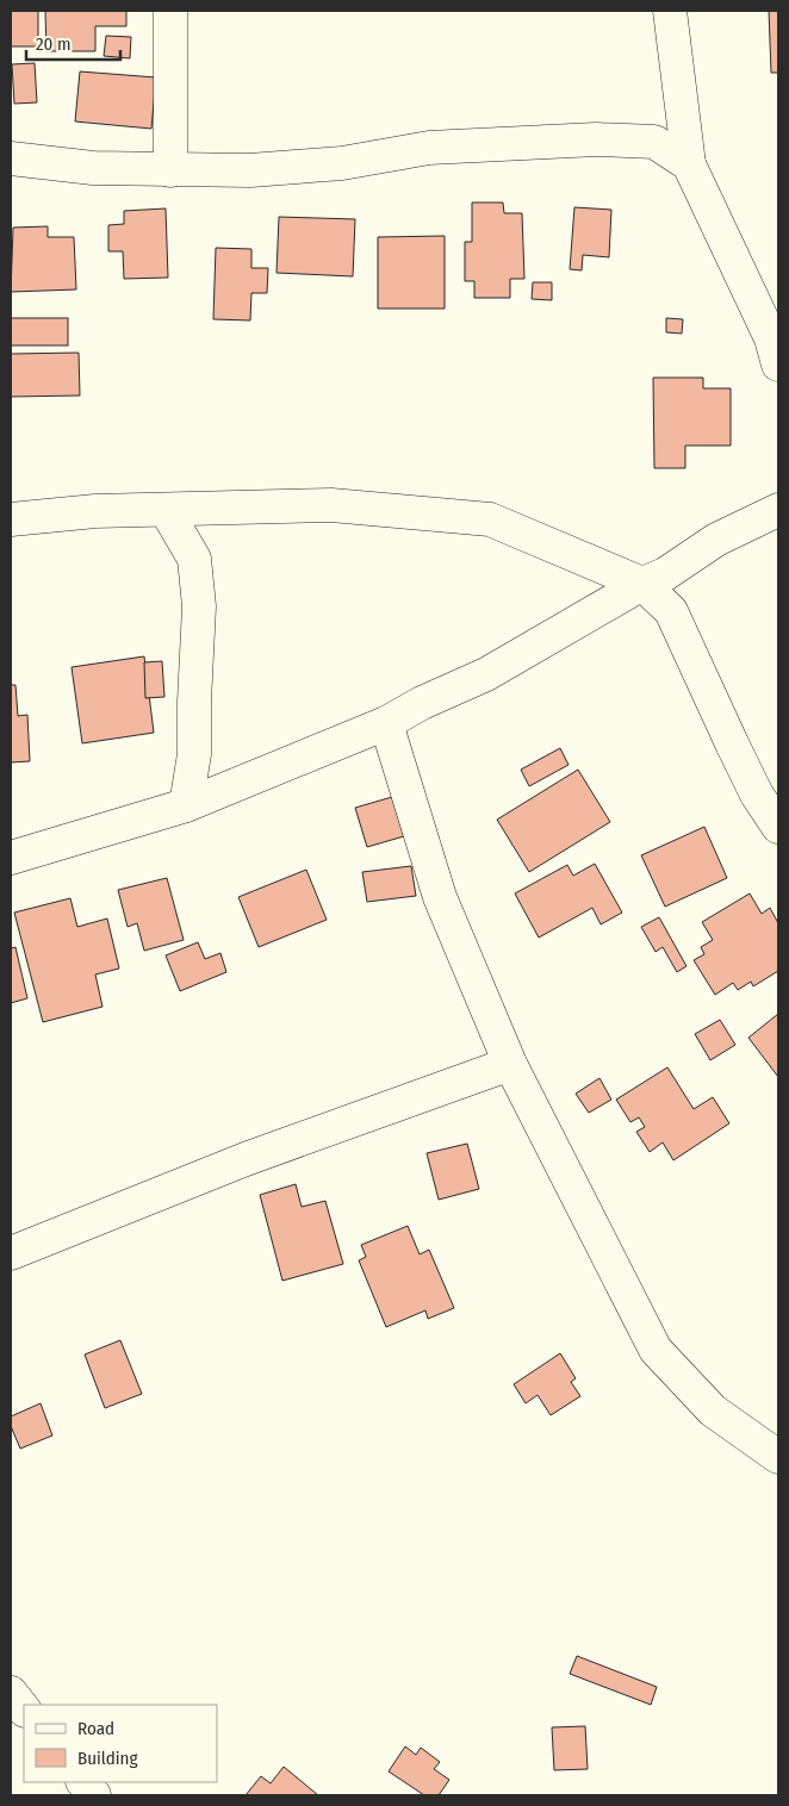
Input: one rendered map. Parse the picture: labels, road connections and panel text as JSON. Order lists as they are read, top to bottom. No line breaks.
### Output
{"legend":["Road","Building"],"scale_bar":"20 m"}
